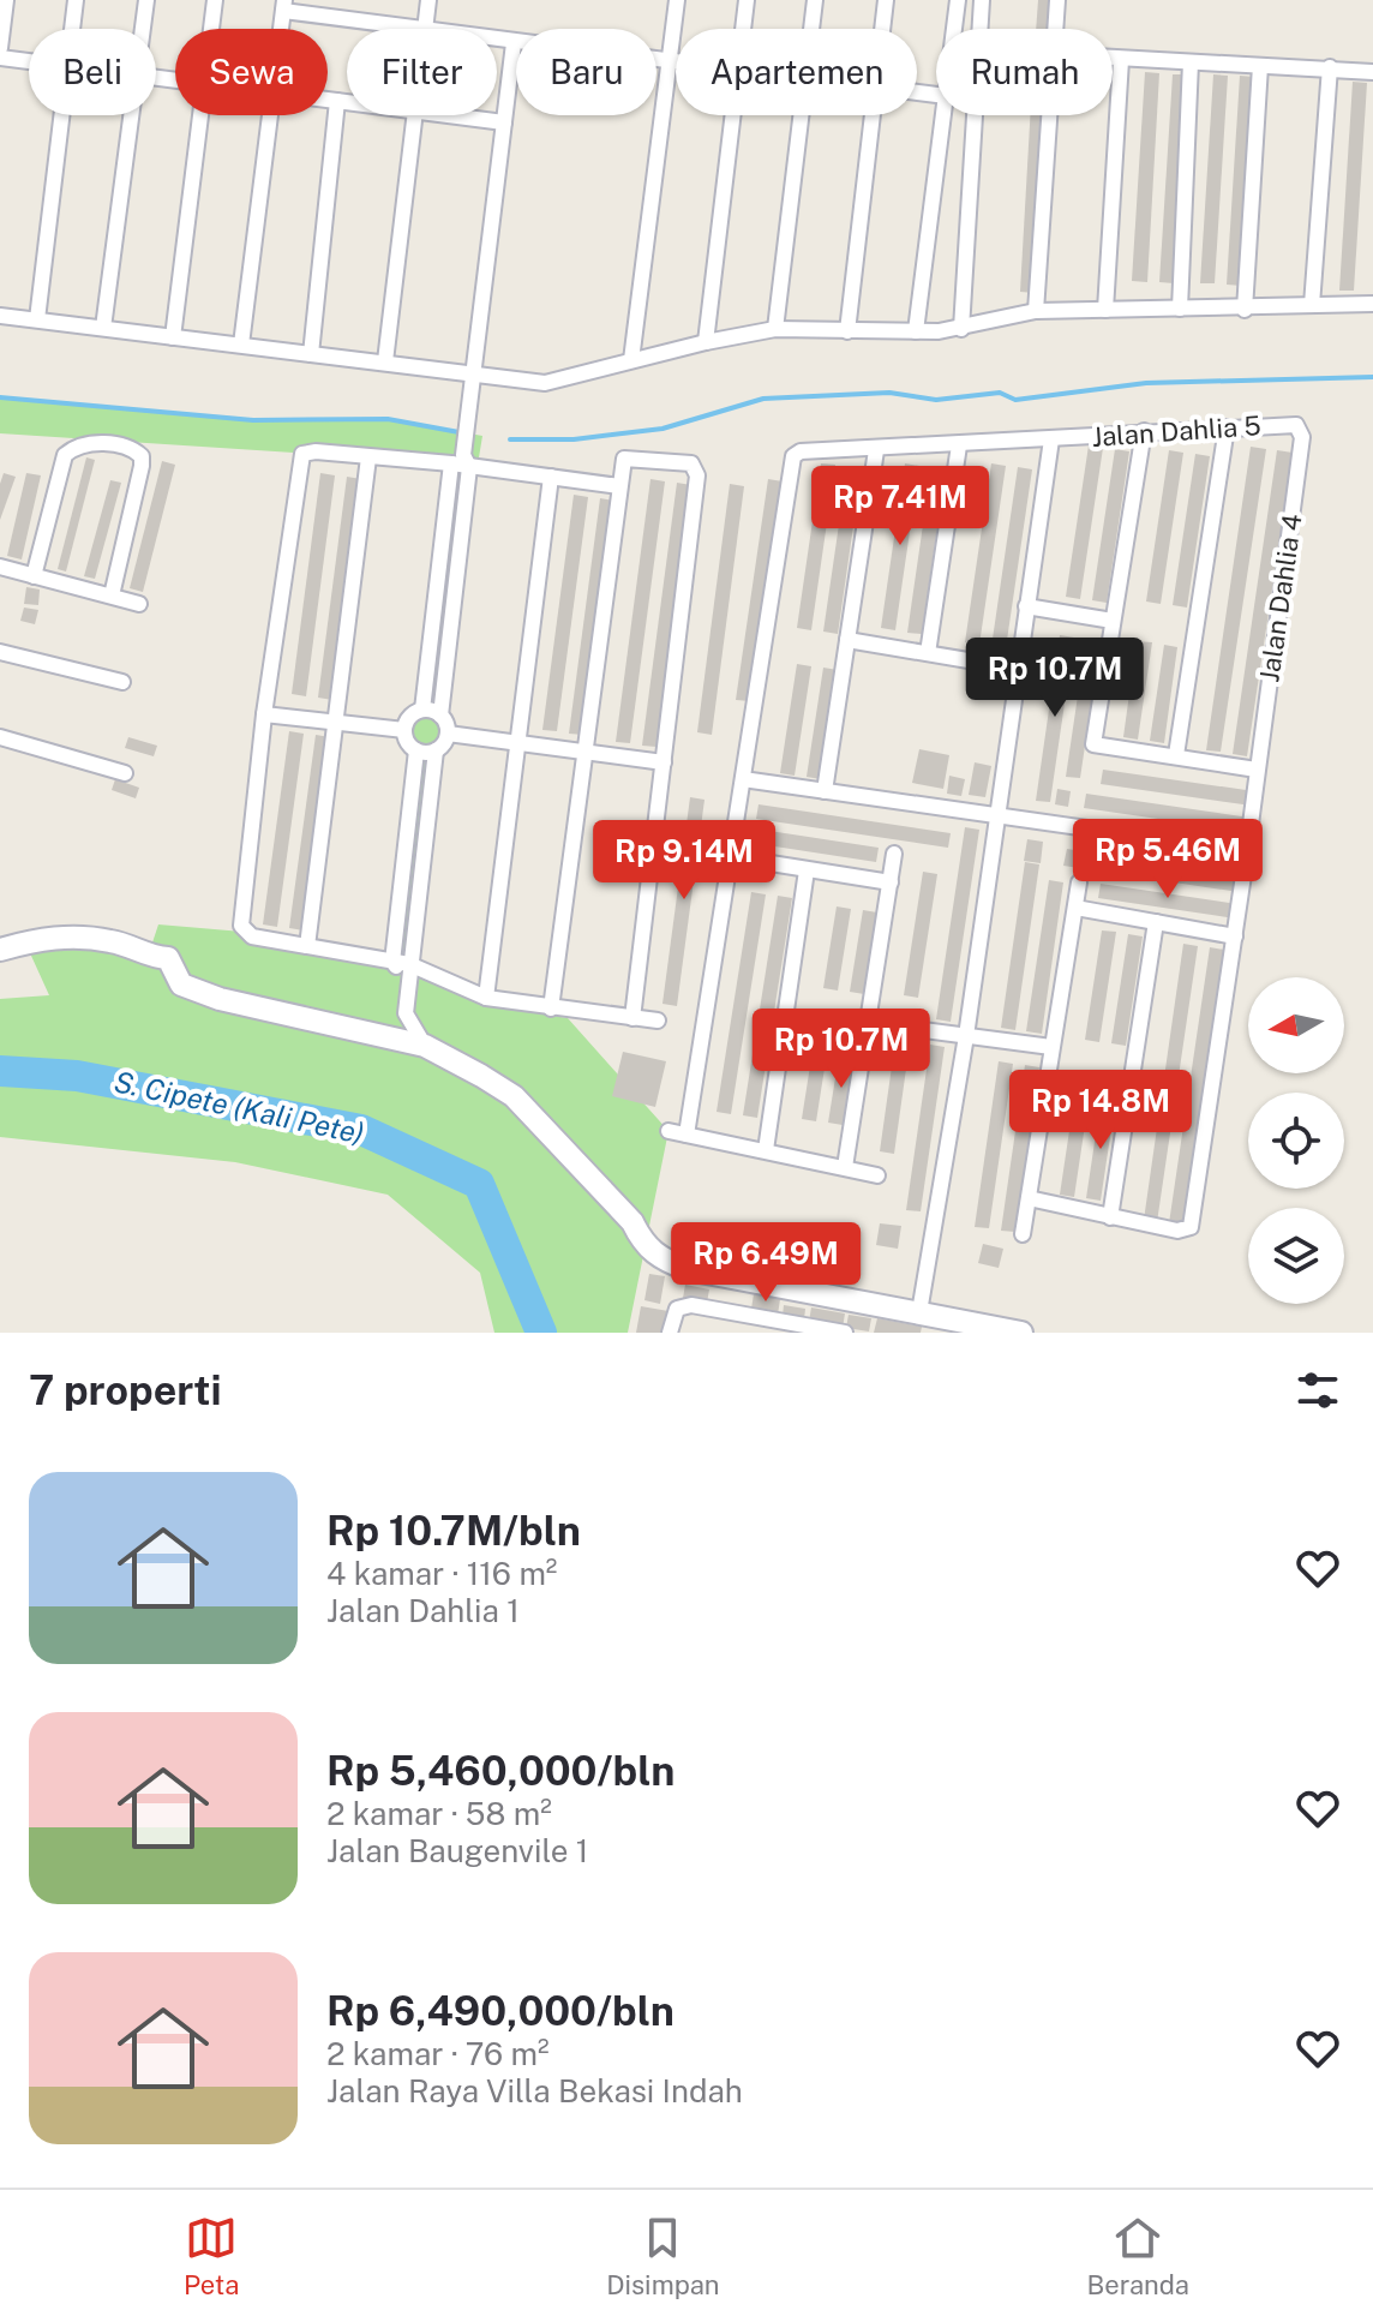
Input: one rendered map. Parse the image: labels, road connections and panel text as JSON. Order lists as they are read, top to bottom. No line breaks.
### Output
{"streets":{"street":["Jalan Dahlia 5","Jalan Dahlia 4"]},"crossings":[["Jalan Dahlia 5","Jalan Dahlia 4"]],"water":["S. Cipete (Kali Pete)"],"north":"left","page":{"chip":["Beli","Sewa","Filter","Baru","Apartemen","Rumah"],"price":["Rp 7.41M","Rp 10.7M","Rp 5.46M","Rp 9.14M","Rp 10.7M","Rp 14.8M","Rp 6.49M"],"heading":"7 properti","list":[{"name":"Rp 10.7M/bln","note":"4 kamar · 116 m² · Jalan Dahlia 1"},{"name":"Rp 5,460,000/bln","note":"2 kamar · 58 m² · Jalan Baugenvile 1"},{"name":"Rp 6,490,000/bln","note":"2 kamar · 76 m² · Jalan Raya Villa Bekasi Indah"}],"tabs":["Peta","Disimpan","Beranda"]}}
